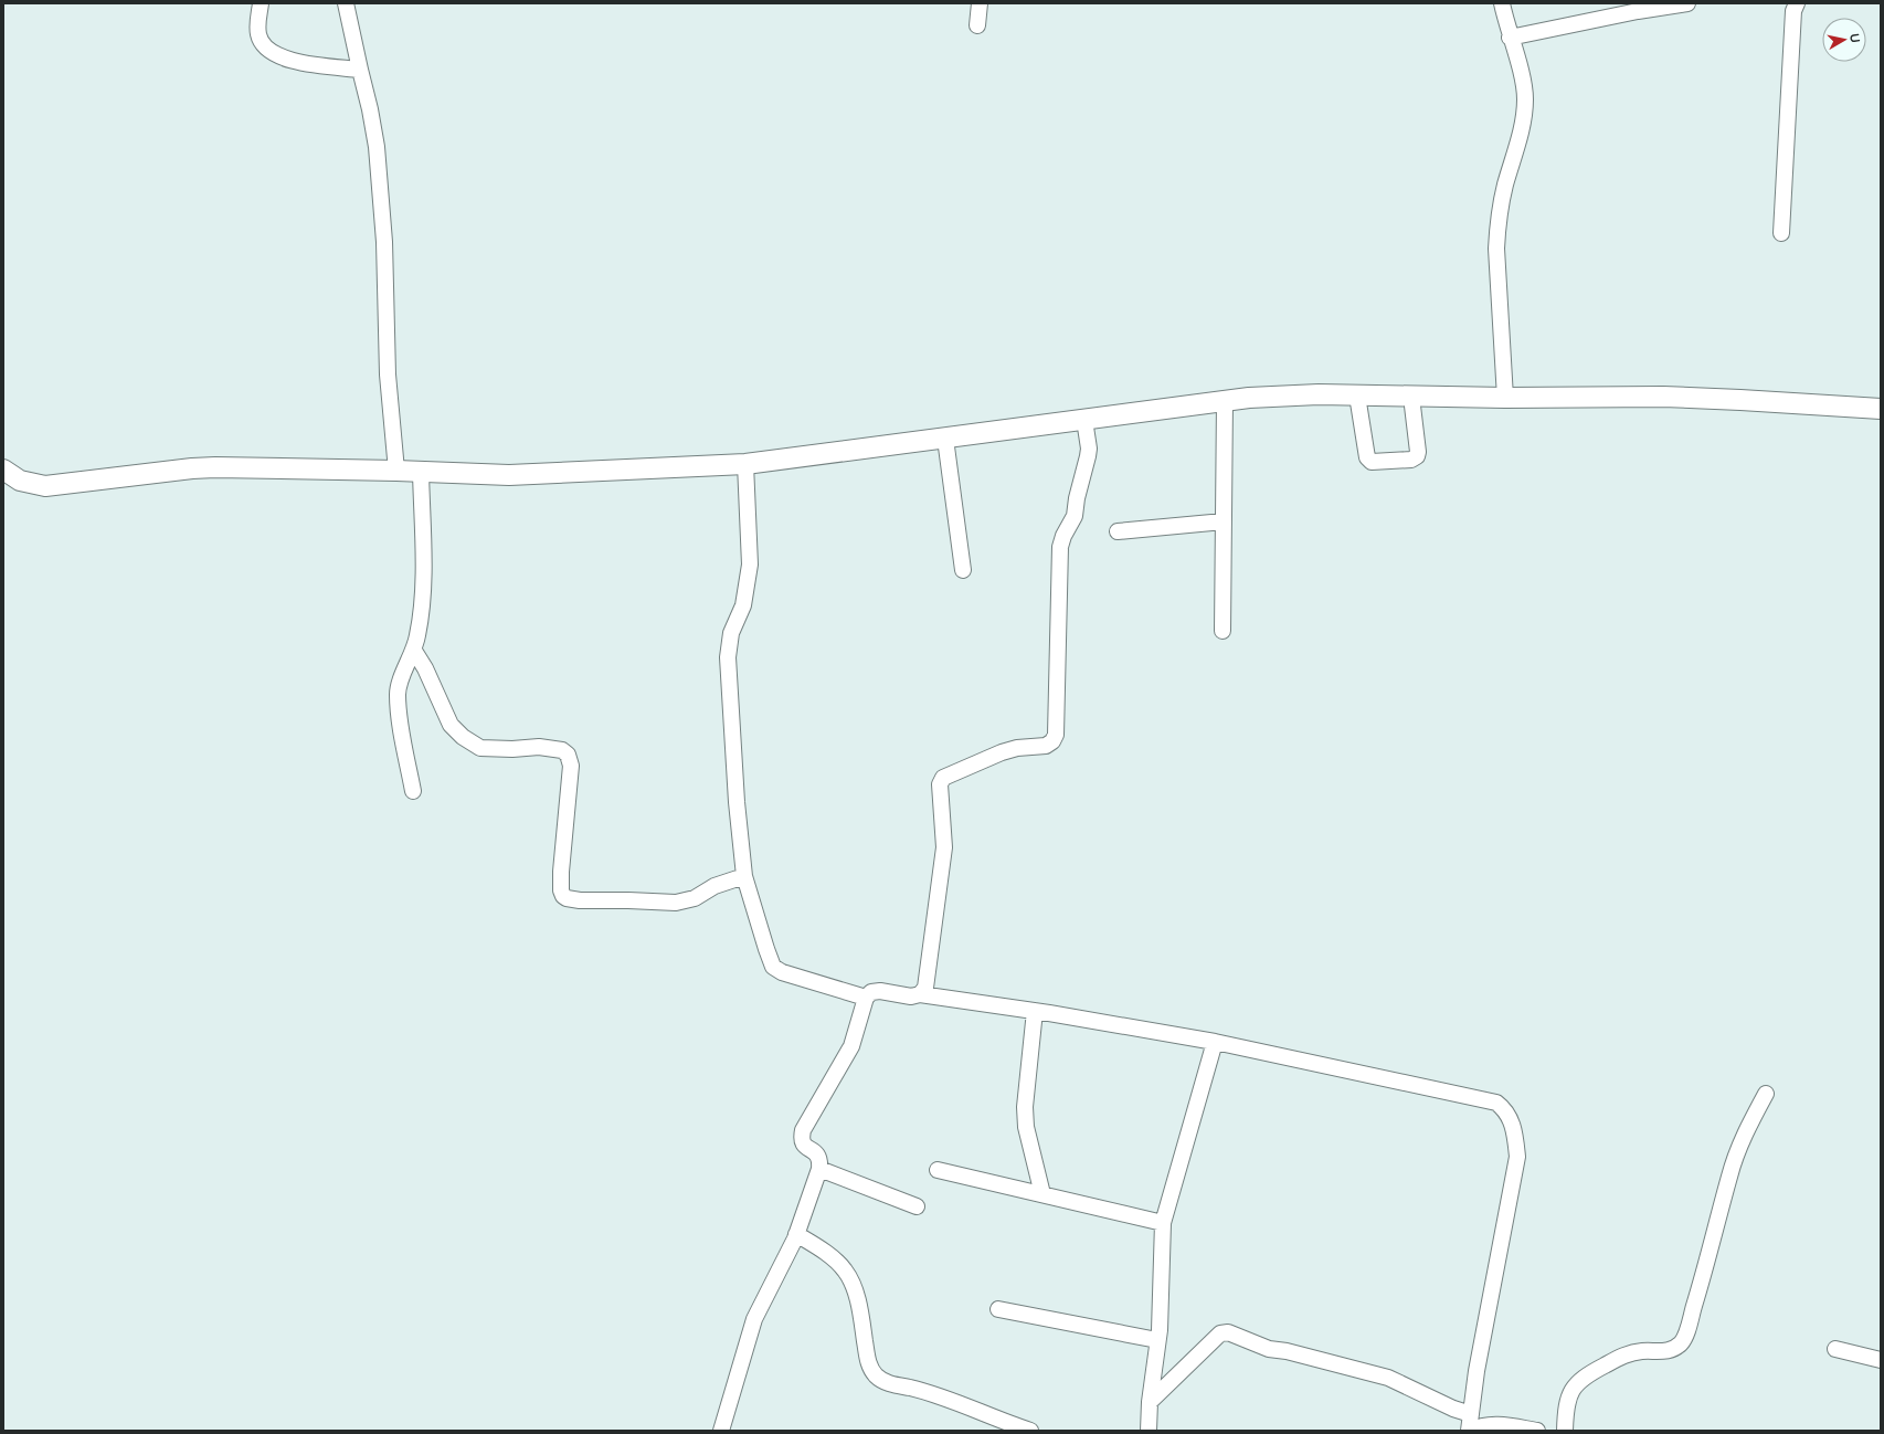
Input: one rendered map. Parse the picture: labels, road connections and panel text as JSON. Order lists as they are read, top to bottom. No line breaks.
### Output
{"north":"right"}
